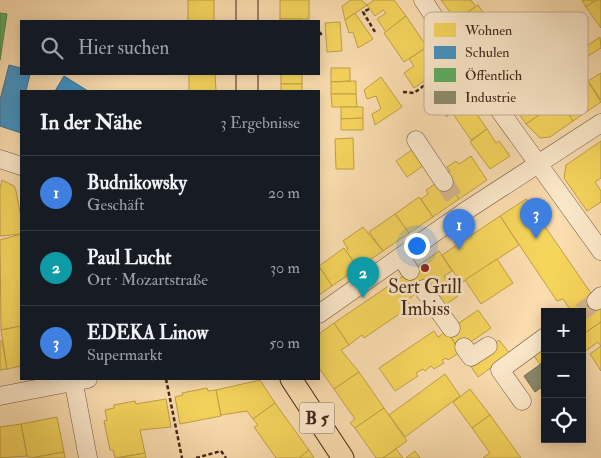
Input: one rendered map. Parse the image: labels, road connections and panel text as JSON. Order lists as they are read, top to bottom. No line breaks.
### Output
{"streets":{"main road":["B 5"]},"places":["Sert Grill Imbiss"],"legend":["Wohnen","Schulen","Öffentlich","Industrie"],"page":{"search":"Hier suchen","heading":["In der Nähe","3 Ergebnisse"],"list":[{"mark":"1","name":"Budnikowsky","note":"Geschäft","value":"20 m"},{"mark":"2","name":"Paul Lucht","note":"Ort · Mozartstraße","value":"30 m"},{"mark":"3","name":"EDEKA Linow","note":"Supermarkt","value":"50 m"}],"pins":["3","1","2"],"map_buttons":["+","−"]}}
